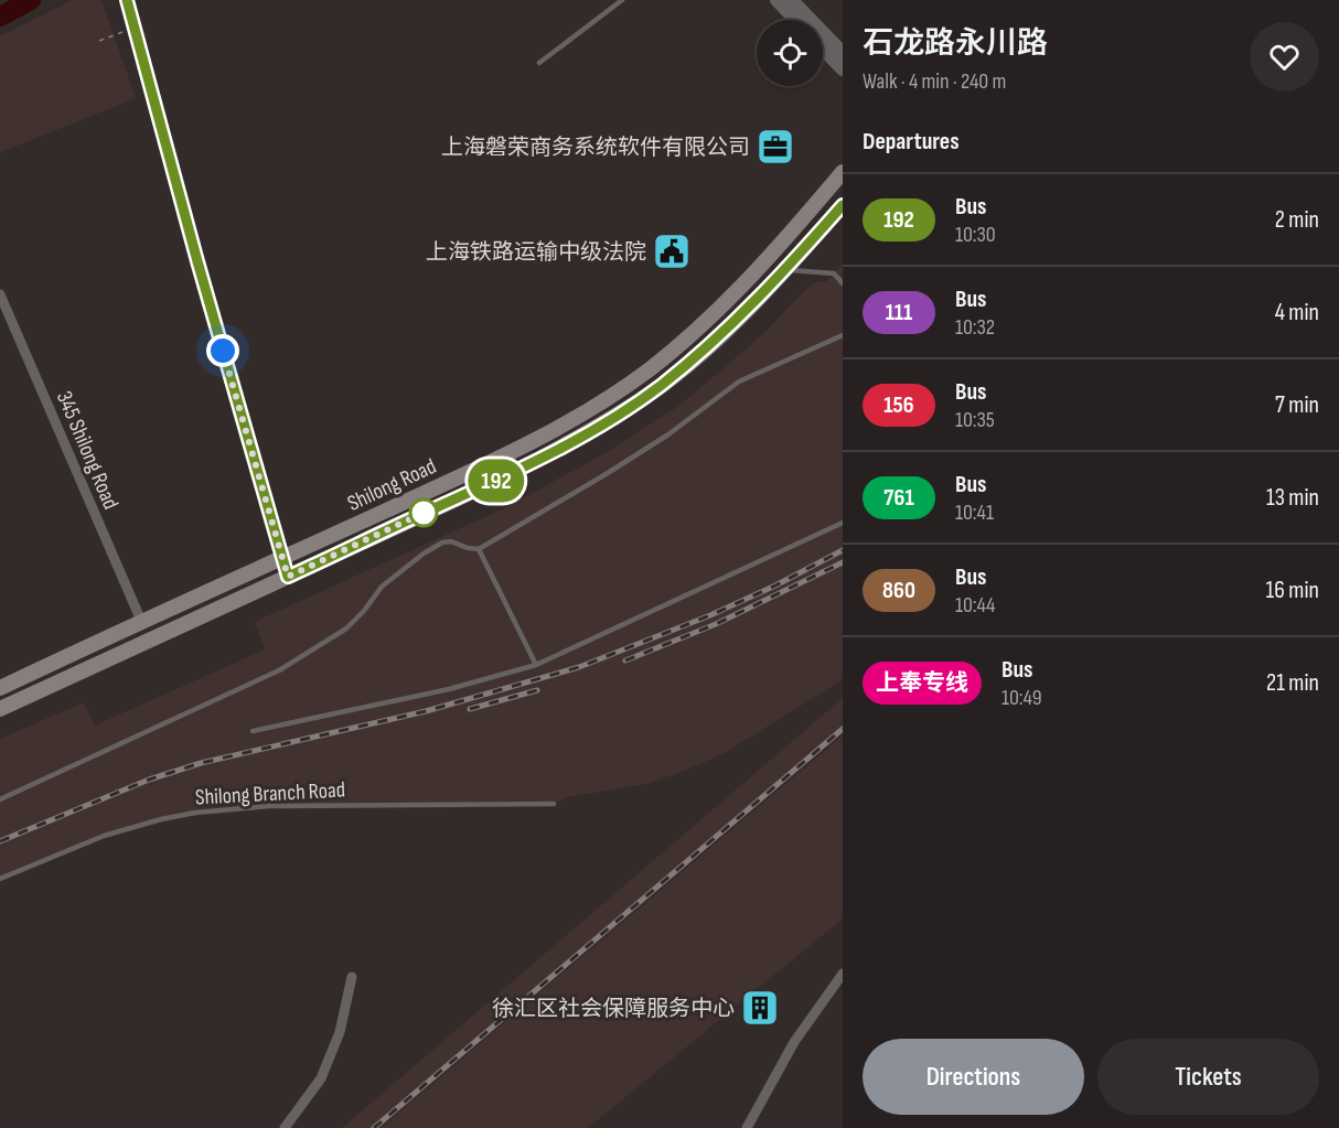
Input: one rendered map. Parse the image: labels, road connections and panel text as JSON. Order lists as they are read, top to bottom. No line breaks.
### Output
{"streets":{"main road":["Shilong Road"],"street":["345 Shilong Road"],"lane":["Shilong Branch Road"]},"crossings":[["345 Shilong Road","Shilong Road"]],"places":{"office":["上海磐荣商务系统软件有限公司"],"public building":["上海铁路运输中级法院"],"building":["徐汇区社会保障服务中心"]},"lines":["bus line 192"],"page":{"on_map":"192","heading":[["石龙路永川路","Walk · 4 min · 240 m"],"Departures"],"list":[{"mark":"192","name":"Bus","note":"10:30","value":"2 min"},{"mark":"111","name":"Bus","note":"10:32","value":"4 min"},{"mark":"156","name":"Bus","note":"10:35","value":"7 min"},{"mark":"761","name":"Bus","note":"10:41","value":"13 min"},{"mark":"860","name":"Bus","note":"10:44","value":"16 min"},{"mark":"上奉专线","name":"Bus","note":"10:49","value":"21 min"}],"buttons":["Directions","Tickets"]}}
